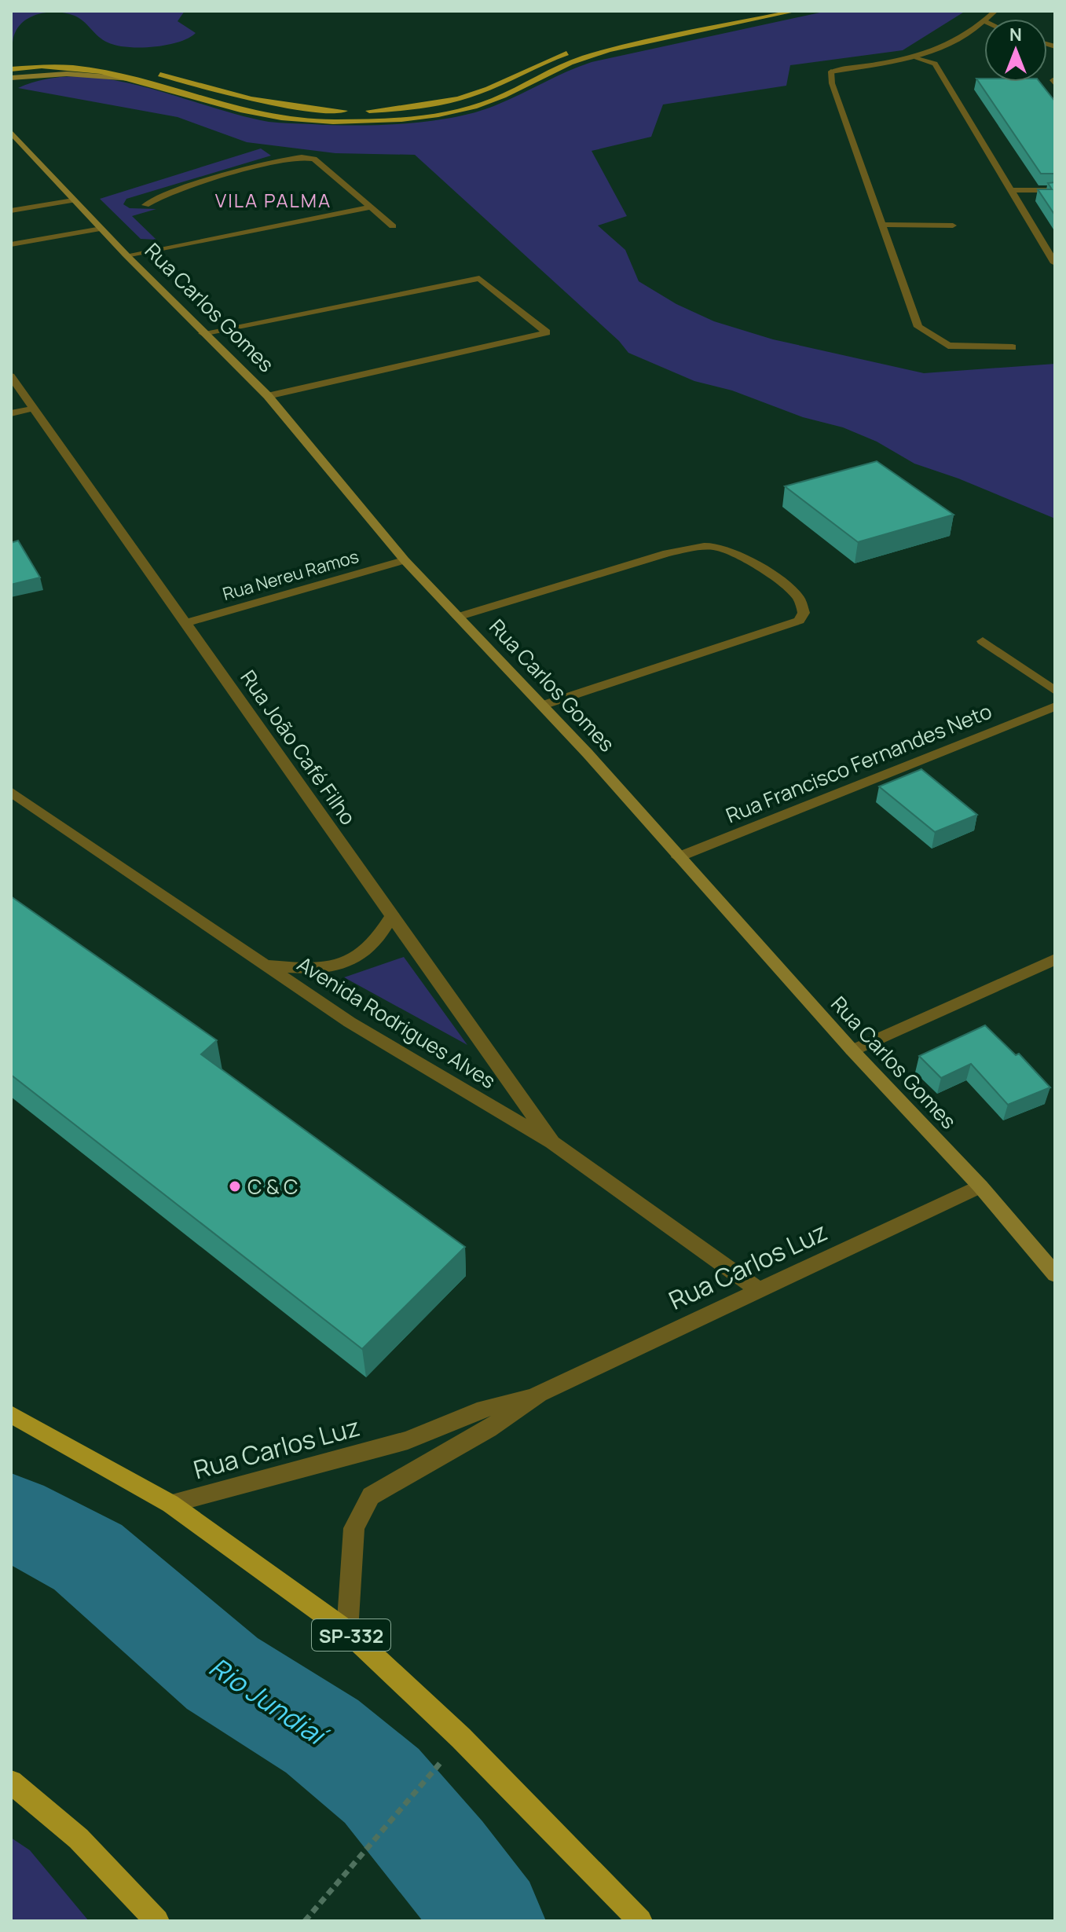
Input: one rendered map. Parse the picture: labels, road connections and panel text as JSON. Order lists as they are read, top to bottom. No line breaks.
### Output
{"streets":{"main road":["Rua Carlos Gomes","SP-332"],"street":["Rua Nereu Ramos","Rua João Café Filho","Rua Francisco Fernandes Neto","Avenida Rodrigues Alves","Rua Carlos Luz"]},"crossings":[["Rua Carlos Gomes","Rua Nereu Ramos"],["Rua Carlos Gomes","Rua Francisco Fernandes Neto"],["Rua Carlos Gomes","Rua Carlos Luz"],["Rua Nereu Ramos","Rua João Café Filho"],["Rua João Café Filho","Avenida Rodrigues Alves"],["Avenida Rodrigues Alves","Rua Carlos Luz"],["Rua Carlos Luz","SP-332"]],"districts":["VILA PALMA"],"water":["Rio Jundiaí"],"places":["C & C"],"north":"top"}
